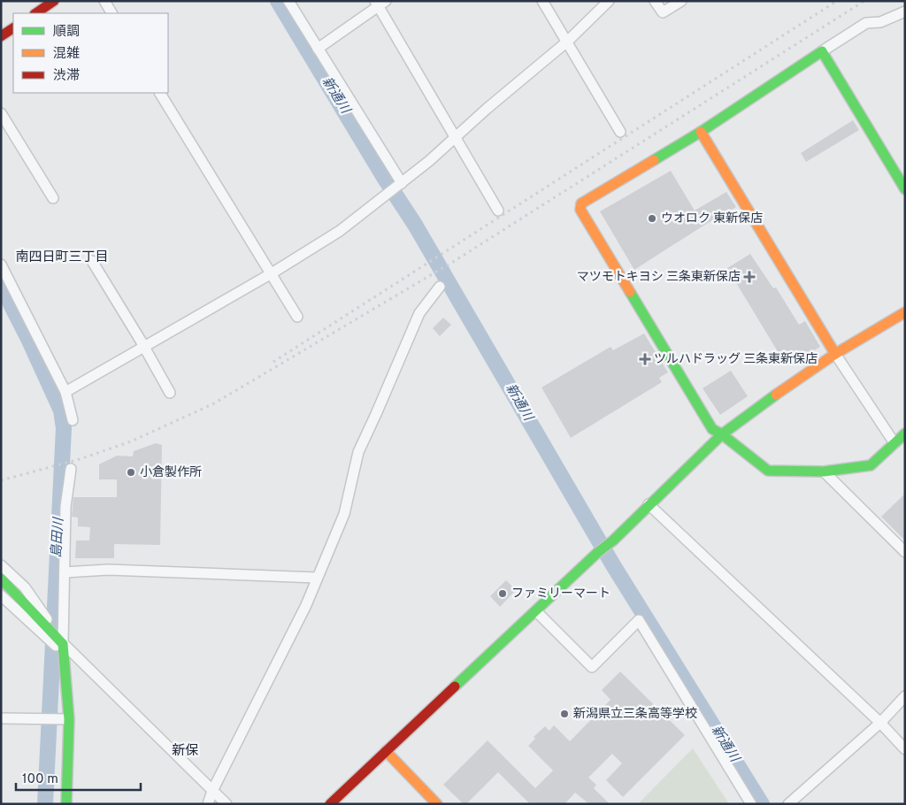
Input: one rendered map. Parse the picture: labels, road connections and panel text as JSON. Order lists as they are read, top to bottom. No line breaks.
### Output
{"districts":["南四日町三丁目","新保"],"water":["新通川","島田川"],"places":{"other":["ウオロク 東新保店","小倉製作所","ファミリーマート","新潟県立三条高等学校"],"health":["マツモトキヨシ 三条東新保店","ツルハドラッグ 三条東新保店"]},"legend":["順調","混雑","渋滞"],"scale_bar":"100 m"}
